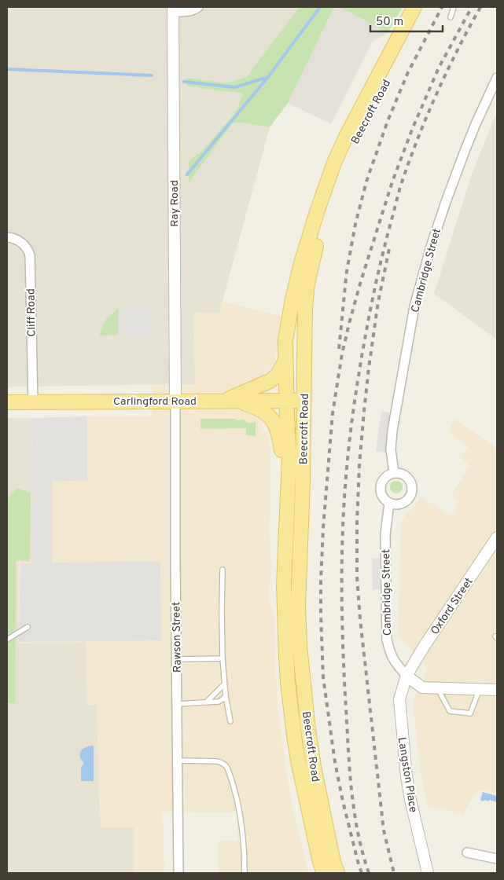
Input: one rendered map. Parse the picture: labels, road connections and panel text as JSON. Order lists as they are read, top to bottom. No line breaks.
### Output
{"streets":{"main road":["Beecroft Road","Carlingford Road"],"street":["Ray Road","Cambridge Street","Cliff Road","Oxford Street","Rawson Street","Langston Place"]},"crossings":[["Beecroft Road","Carlingford Road"],["Ray Road","Carlingford Road"],["Ray Road","Rawson Street"],["Cambridge Street","Oxford Street"],["Cambridge Street","Langston Place"],["Cliff Road","Carlingford Road"],["Carlingford Road","Rawson Street"],["Oxford Street","Langston Place"]],"scale_bar":"50 m"}
